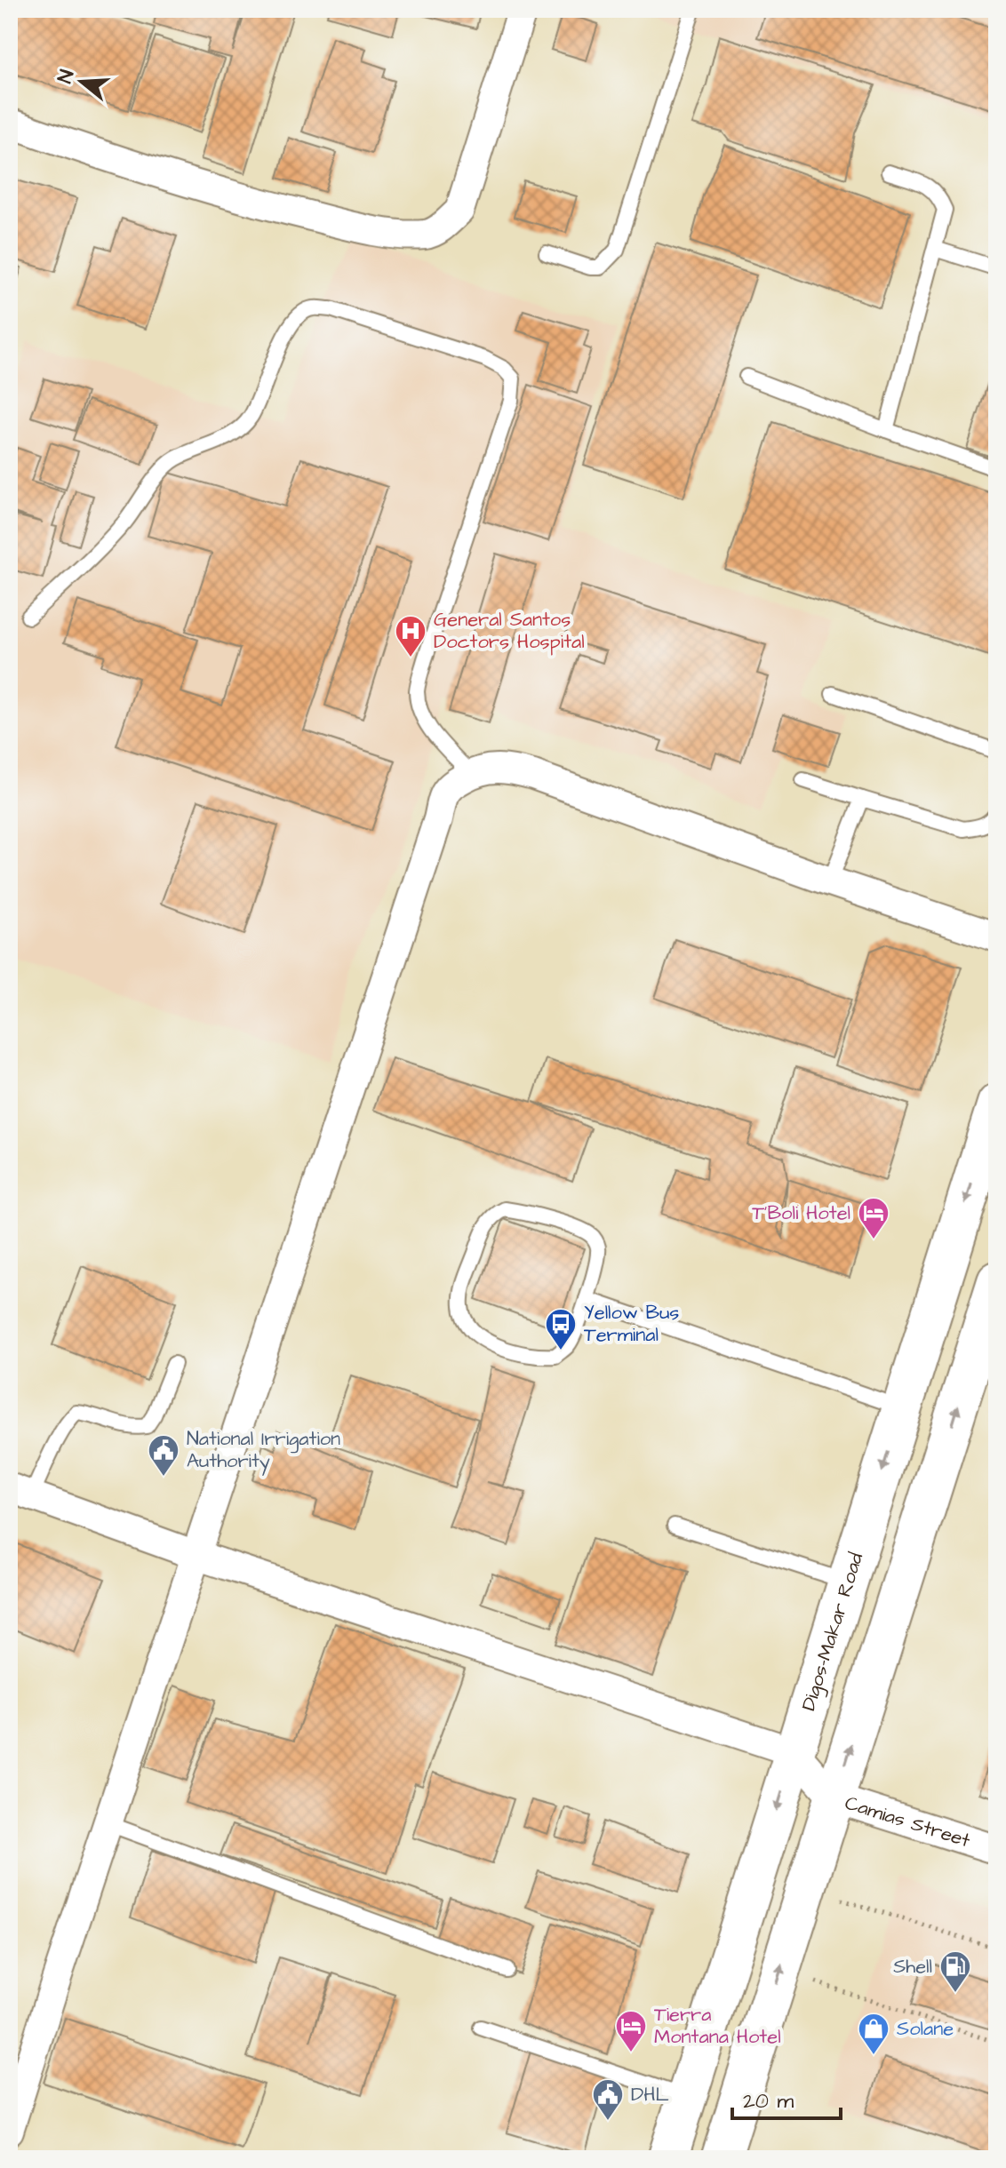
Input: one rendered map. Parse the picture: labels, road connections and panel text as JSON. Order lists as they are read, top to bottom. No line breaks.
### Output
{"streets":{"main road":["Digos-Makar Road"],"street":["Camias Street"]},"crossings":[["Digos-Makar Road","Camias Street"]],"places":{"hospital":["General Santos Doctors Hospital"],"hotel":["T'Boli Hotel","Tierra Montana Hotel"],"bus stop":["Yellow Bus Terminal"],"public building":["National Irrigation Authority","DHL"],"fuel station":["Shell"],"shop":["Solane"]},"scale_bar":"20 m","north":"left"}
